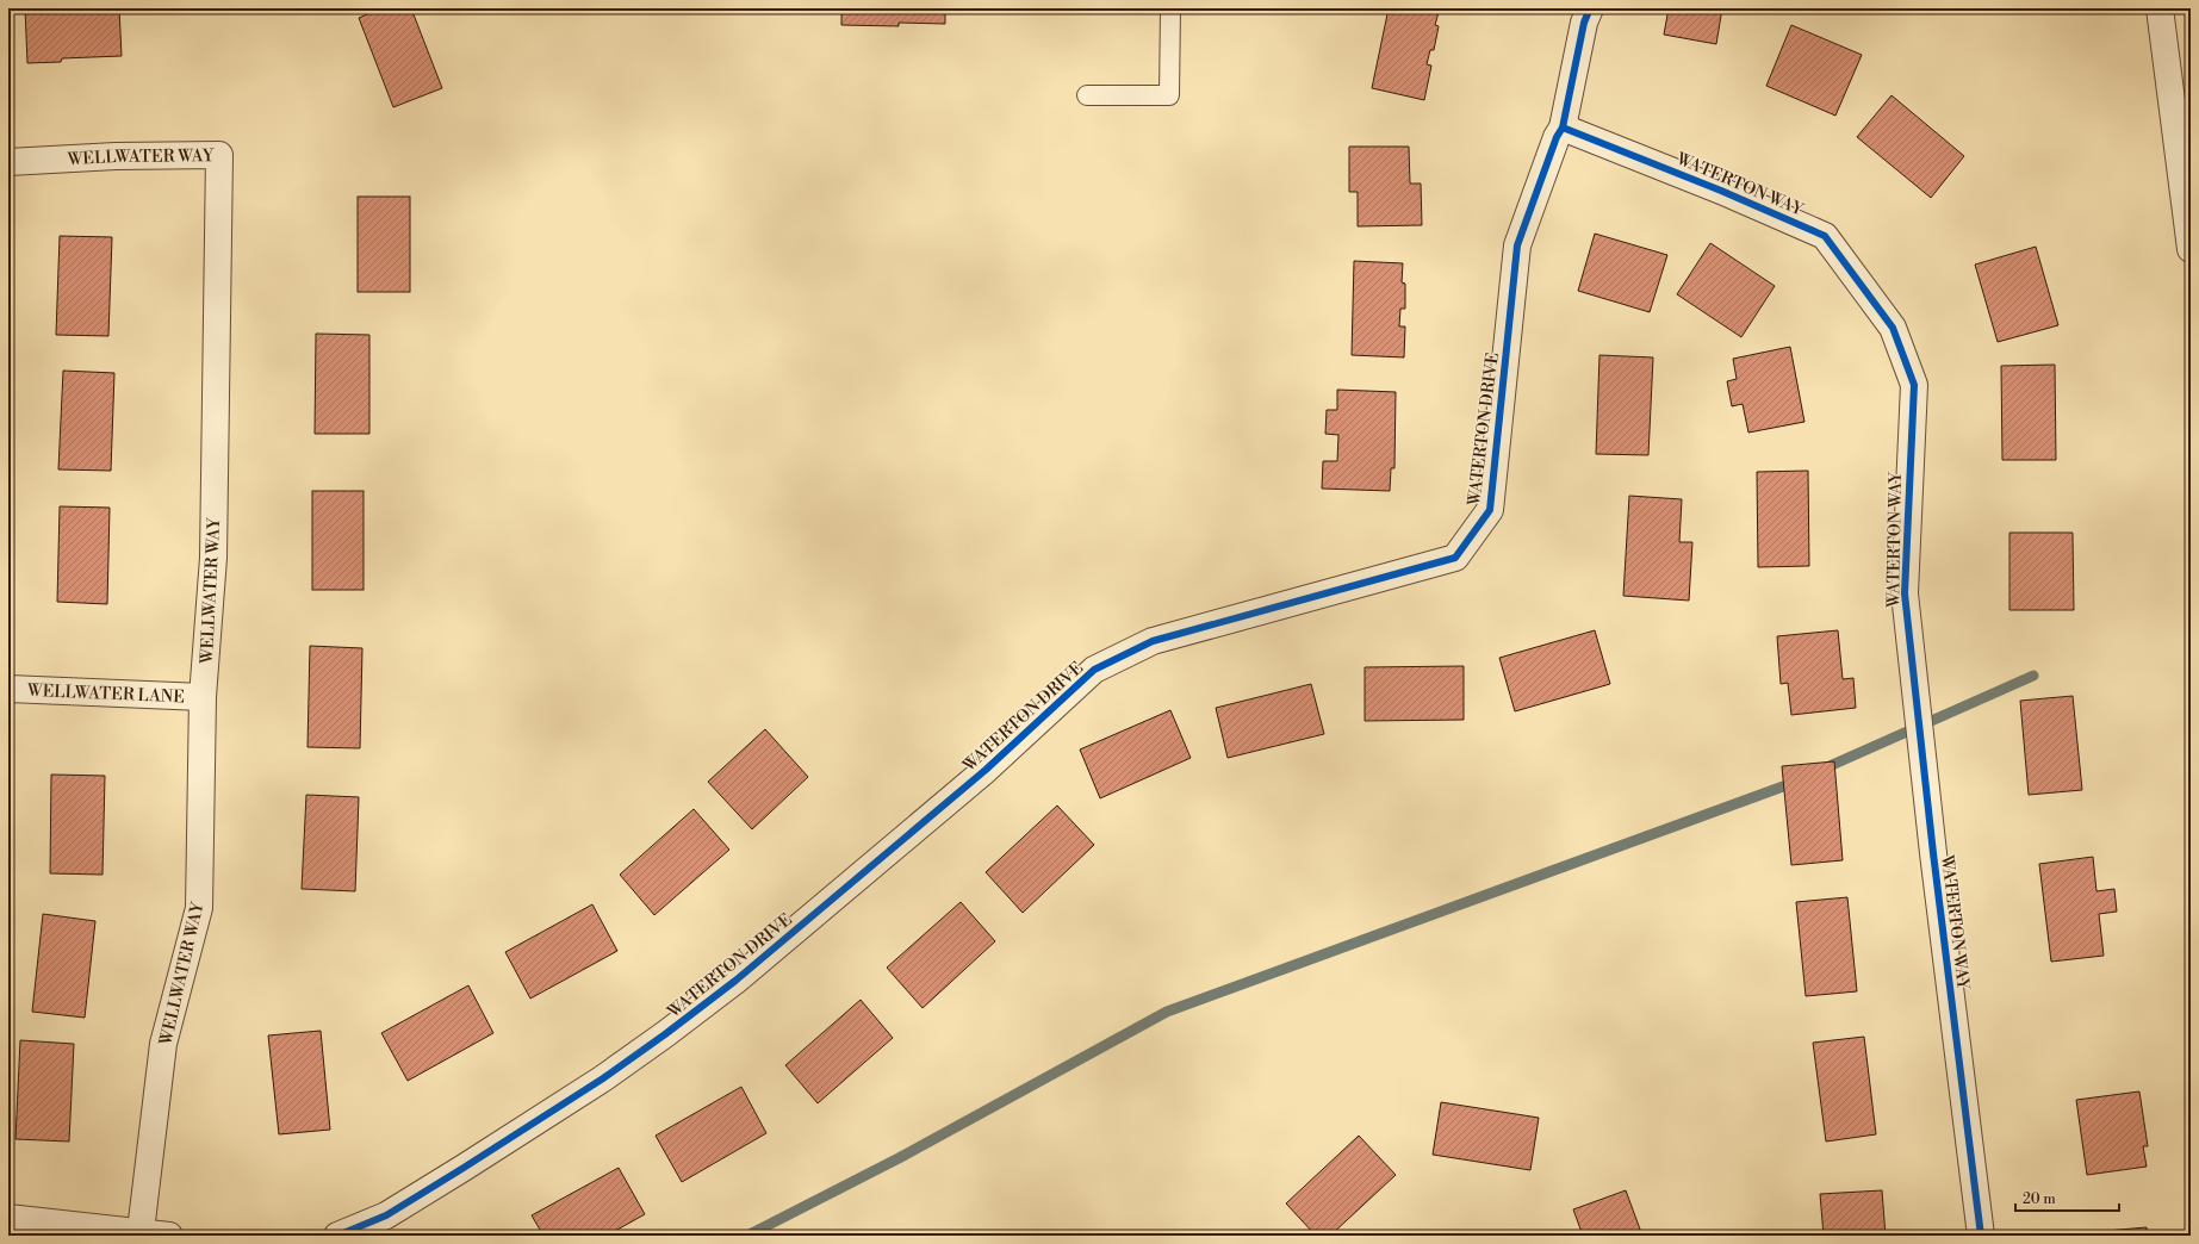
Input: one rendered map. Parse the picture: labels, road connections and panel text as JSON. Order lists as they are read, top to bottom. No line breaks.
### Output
{"streets":{"street":["WELLWATER WAY","WATERTON WAY","WATERTON DRIVE","WELLWATER LANE"]},"crossings":[["WELLWATER WAY","WELLWATER LANE"],["WATERTON WAY","WATERTON DRIVE"]],"scale_bar":"20 m"}
